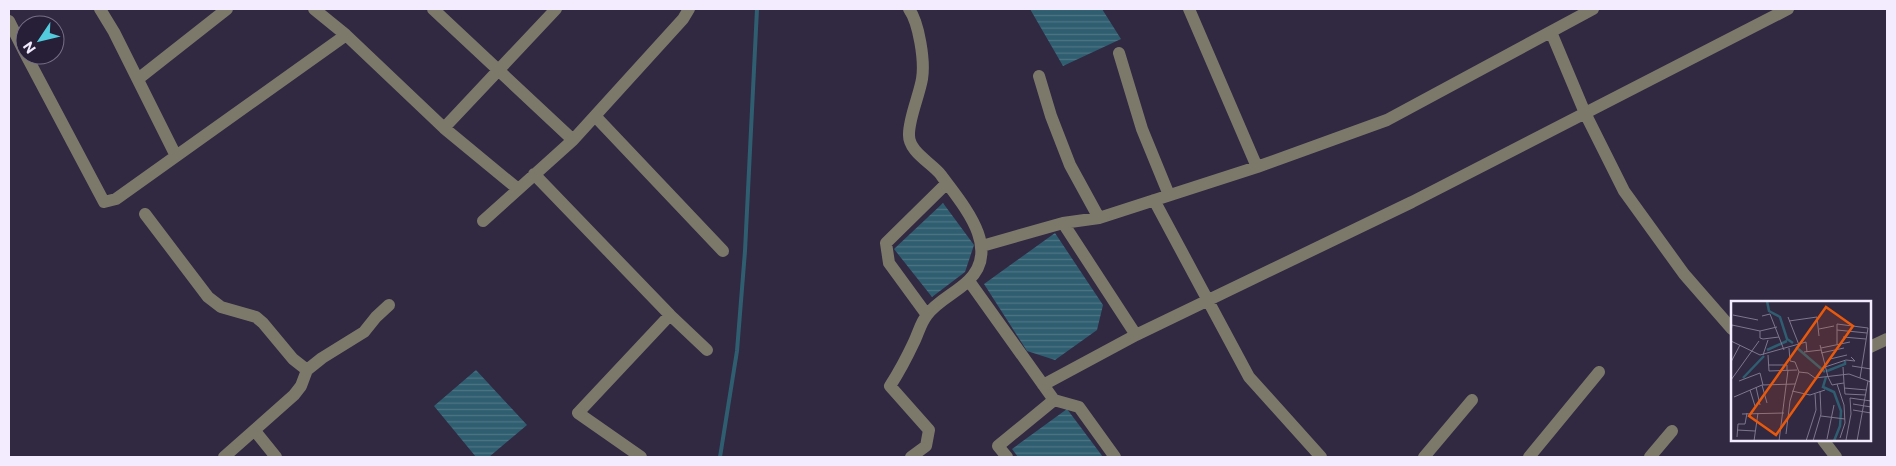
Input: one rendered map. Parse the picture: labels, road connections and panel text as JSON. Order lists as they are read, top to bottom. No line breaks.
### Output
{"north":"bottom left"}
